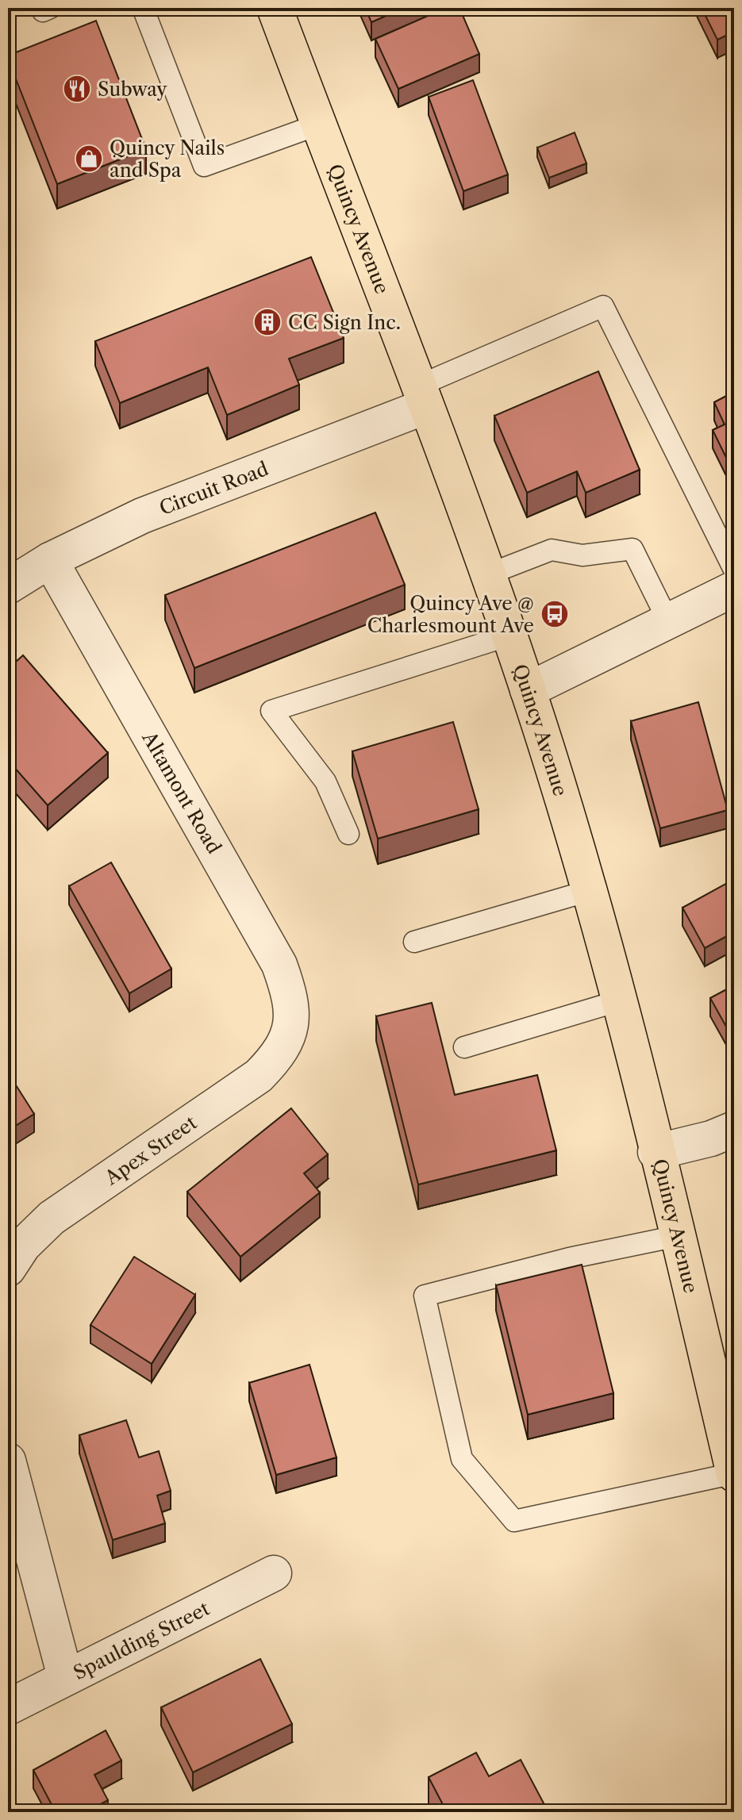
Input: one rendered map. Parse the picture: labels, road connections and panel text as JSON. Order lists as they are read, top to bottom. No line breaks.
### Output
{"streets":{"main road":["Quincy Avenue"],"street":["Circuit Road","Altamont Road","Apex Street","Spaulding Street"]},"crossings":[["Quincy Avenue","Circuit Road"],["Circuit Road","Altamont Road"],["Altamont Road","Apex Street"]],"places":{"restaurant":["Subway"],"shop":["Quincy Nails and Spa"],"building":["CC Sign Inc."],"bus stop":["Quincy Ave @ Charlesmount Ave"]}}
